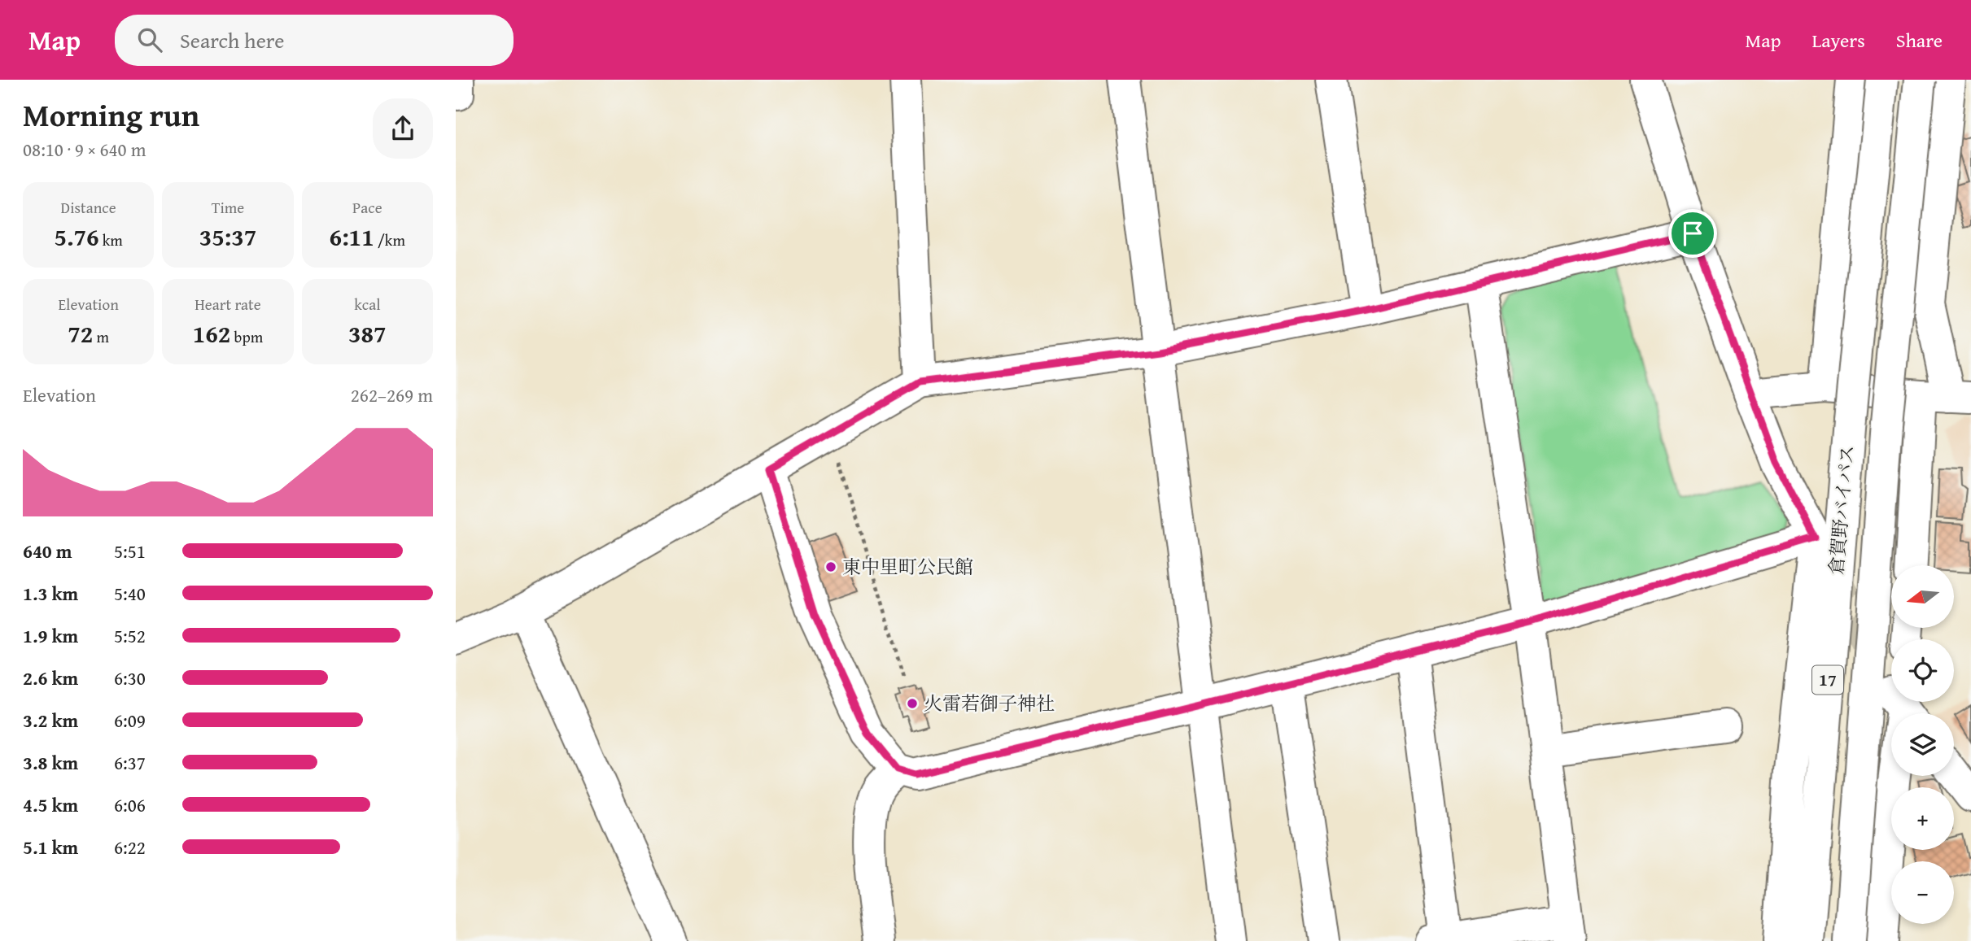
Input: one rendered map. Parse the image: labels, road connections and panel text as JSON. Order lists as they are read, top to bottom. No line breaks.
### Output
{"streets":{"main road":["倉賀野バイパス","17"]},"places":["東中里町公民館","火雷若御子神社"],"north":"left","page":{"header":"Map","search":"Search here","nav":["Map","Layers","Share"],"heading":["Morning run","08:10 · 9 × 640 m"],"stats":[["Distance","5.76 km"],["Time","35:37"],["Pace","6:11 /km"],["Elevation","72 m"],["Heart rate","162 bpm"],["kcal","387"]],"chart":["Elevation","262–269 m"],"list":[{"name":"640 m","note":"5:51"},{"name":"1.3 km","note":"5:40"},{"name":"1.9 km","note":"5:52"},{"name":"2.6 km","note":"6:30"},{"name":"3.2 km","note":"6:09"},{"name":"3.8 km","note":"6:37"},{"name":"4.5 km","note":"6:06"},{"name":"5.1 km","note":"6:22"}],"map_buttons":["+","−"]}}
